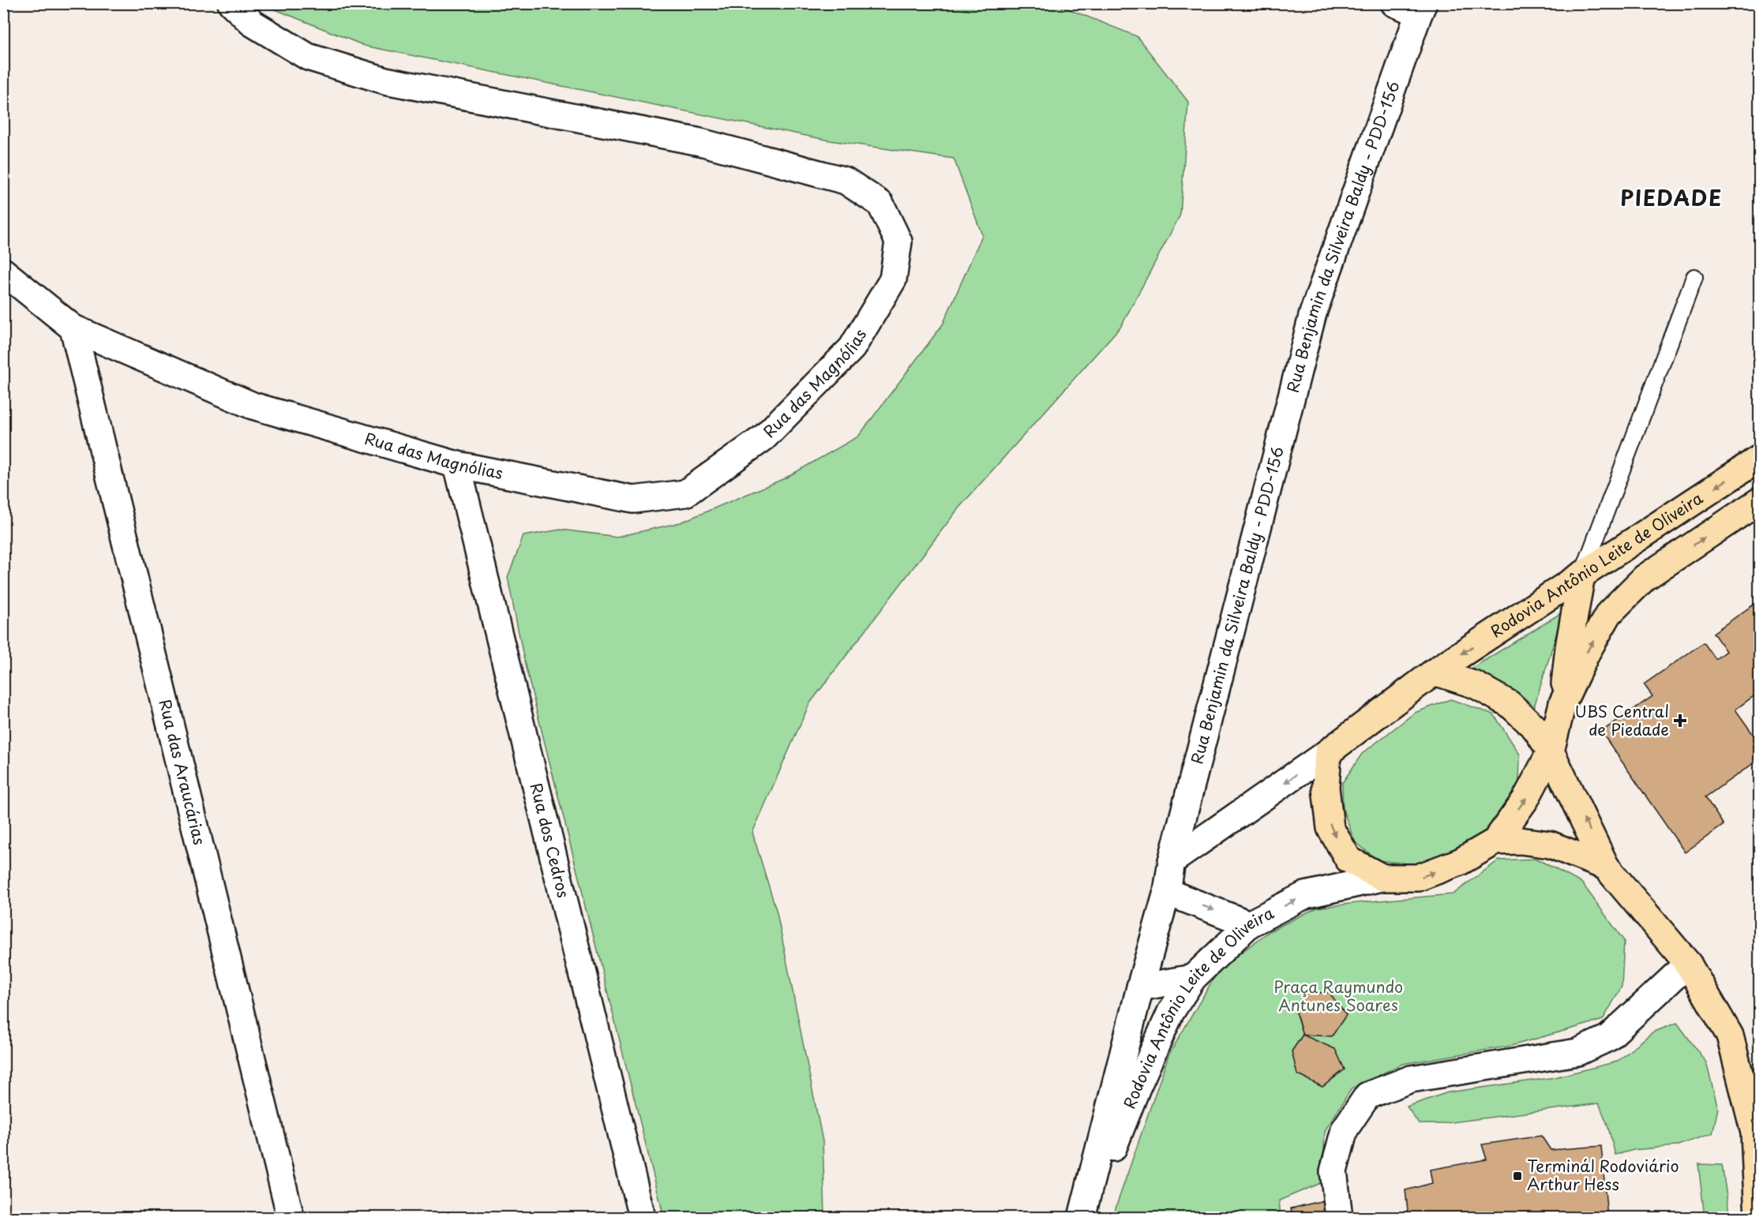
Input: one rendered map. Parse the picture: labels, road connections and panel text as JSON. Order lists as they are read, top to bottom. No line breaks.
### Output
{"streets":{"main road":["Rodovia Antônio Leite de Oliveira"],"street":["Rua Benjamin da Silveira Baldy - PDD-156","Rua das Magnólias","Rua das Araucárias","Rua dos Cedros"]},"crossings":[["Rua Benjamin da Silveira Baldy - PDD-156","Rodovia Antônio Leite de Oliveira"],["Rua das Magnólias","Rua das Araucárias"],["Rua das Magnólias","Rua dos Cedros"]],"districts":["PIEDADE"],"parks":["Praça Raymundo Antunes Soares"],"places":{"health":["UBS Central de Piedade"],"transit":["Terminál Rodoviário Arthur Hess"]}}
